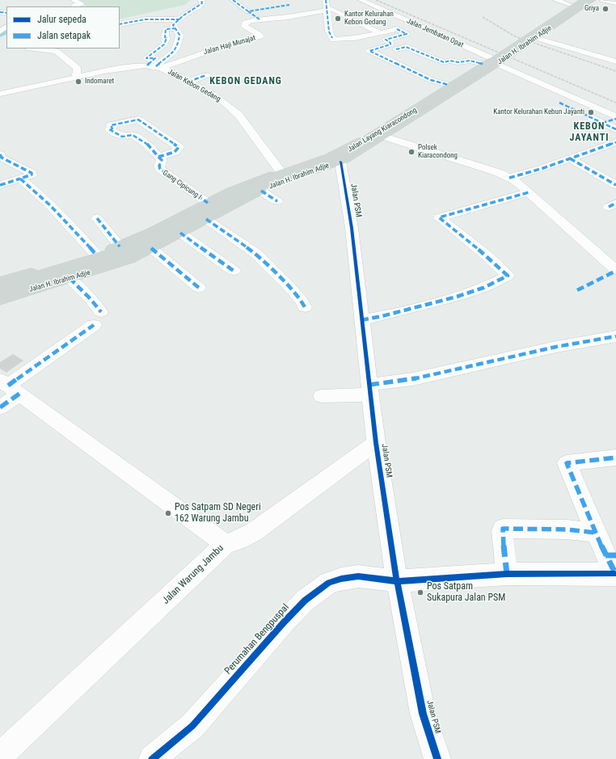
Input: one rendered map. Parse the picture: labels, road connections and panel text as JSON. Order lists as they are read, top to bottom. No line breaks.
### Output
{"streets":{"main road":["Jalan H. Ibrahim Adjie","Jalan Layang Kiaracondong"],"street":["Jalan Jembatan Opat","Jalan Haji Munajat","Jalan Kebon Gedang","Gang Cipicung I","Jalan PSM","Jalan Warung Jambu","Perumahan Bengpuspal"]},"crossings":[["Jalan Jembatan Opat","Jalan H. Ibrahim Adjie"],["Jalan Haji Munajat","Jalan Kebon Gedang"],["Jalan H. Ibrahim Adjie","Jalan Kebon Gedang"],["Jalan H. Ibrahim Adjie","Gang Cipicung I"],["Jalan H. Ibrahim Adjie","Jalan PSM"],["Jalan PSM","Perumahan Bengpuspal"]],"districts":["KEBON GEDANG","KEBON JAYANTI"],"places":["Griya","Kantor Kelurahan Kebon Gedang","Indomaret","Kantor Kelurahan Kebun Jayanti","Polsek Kiaracondong","Pos Satpam SD Negeri 162 Warung Jambu","Pos Satpam Sukapura Jalan PSM"],"legend":["Jalur sepeda","Jalan setapak"]}
